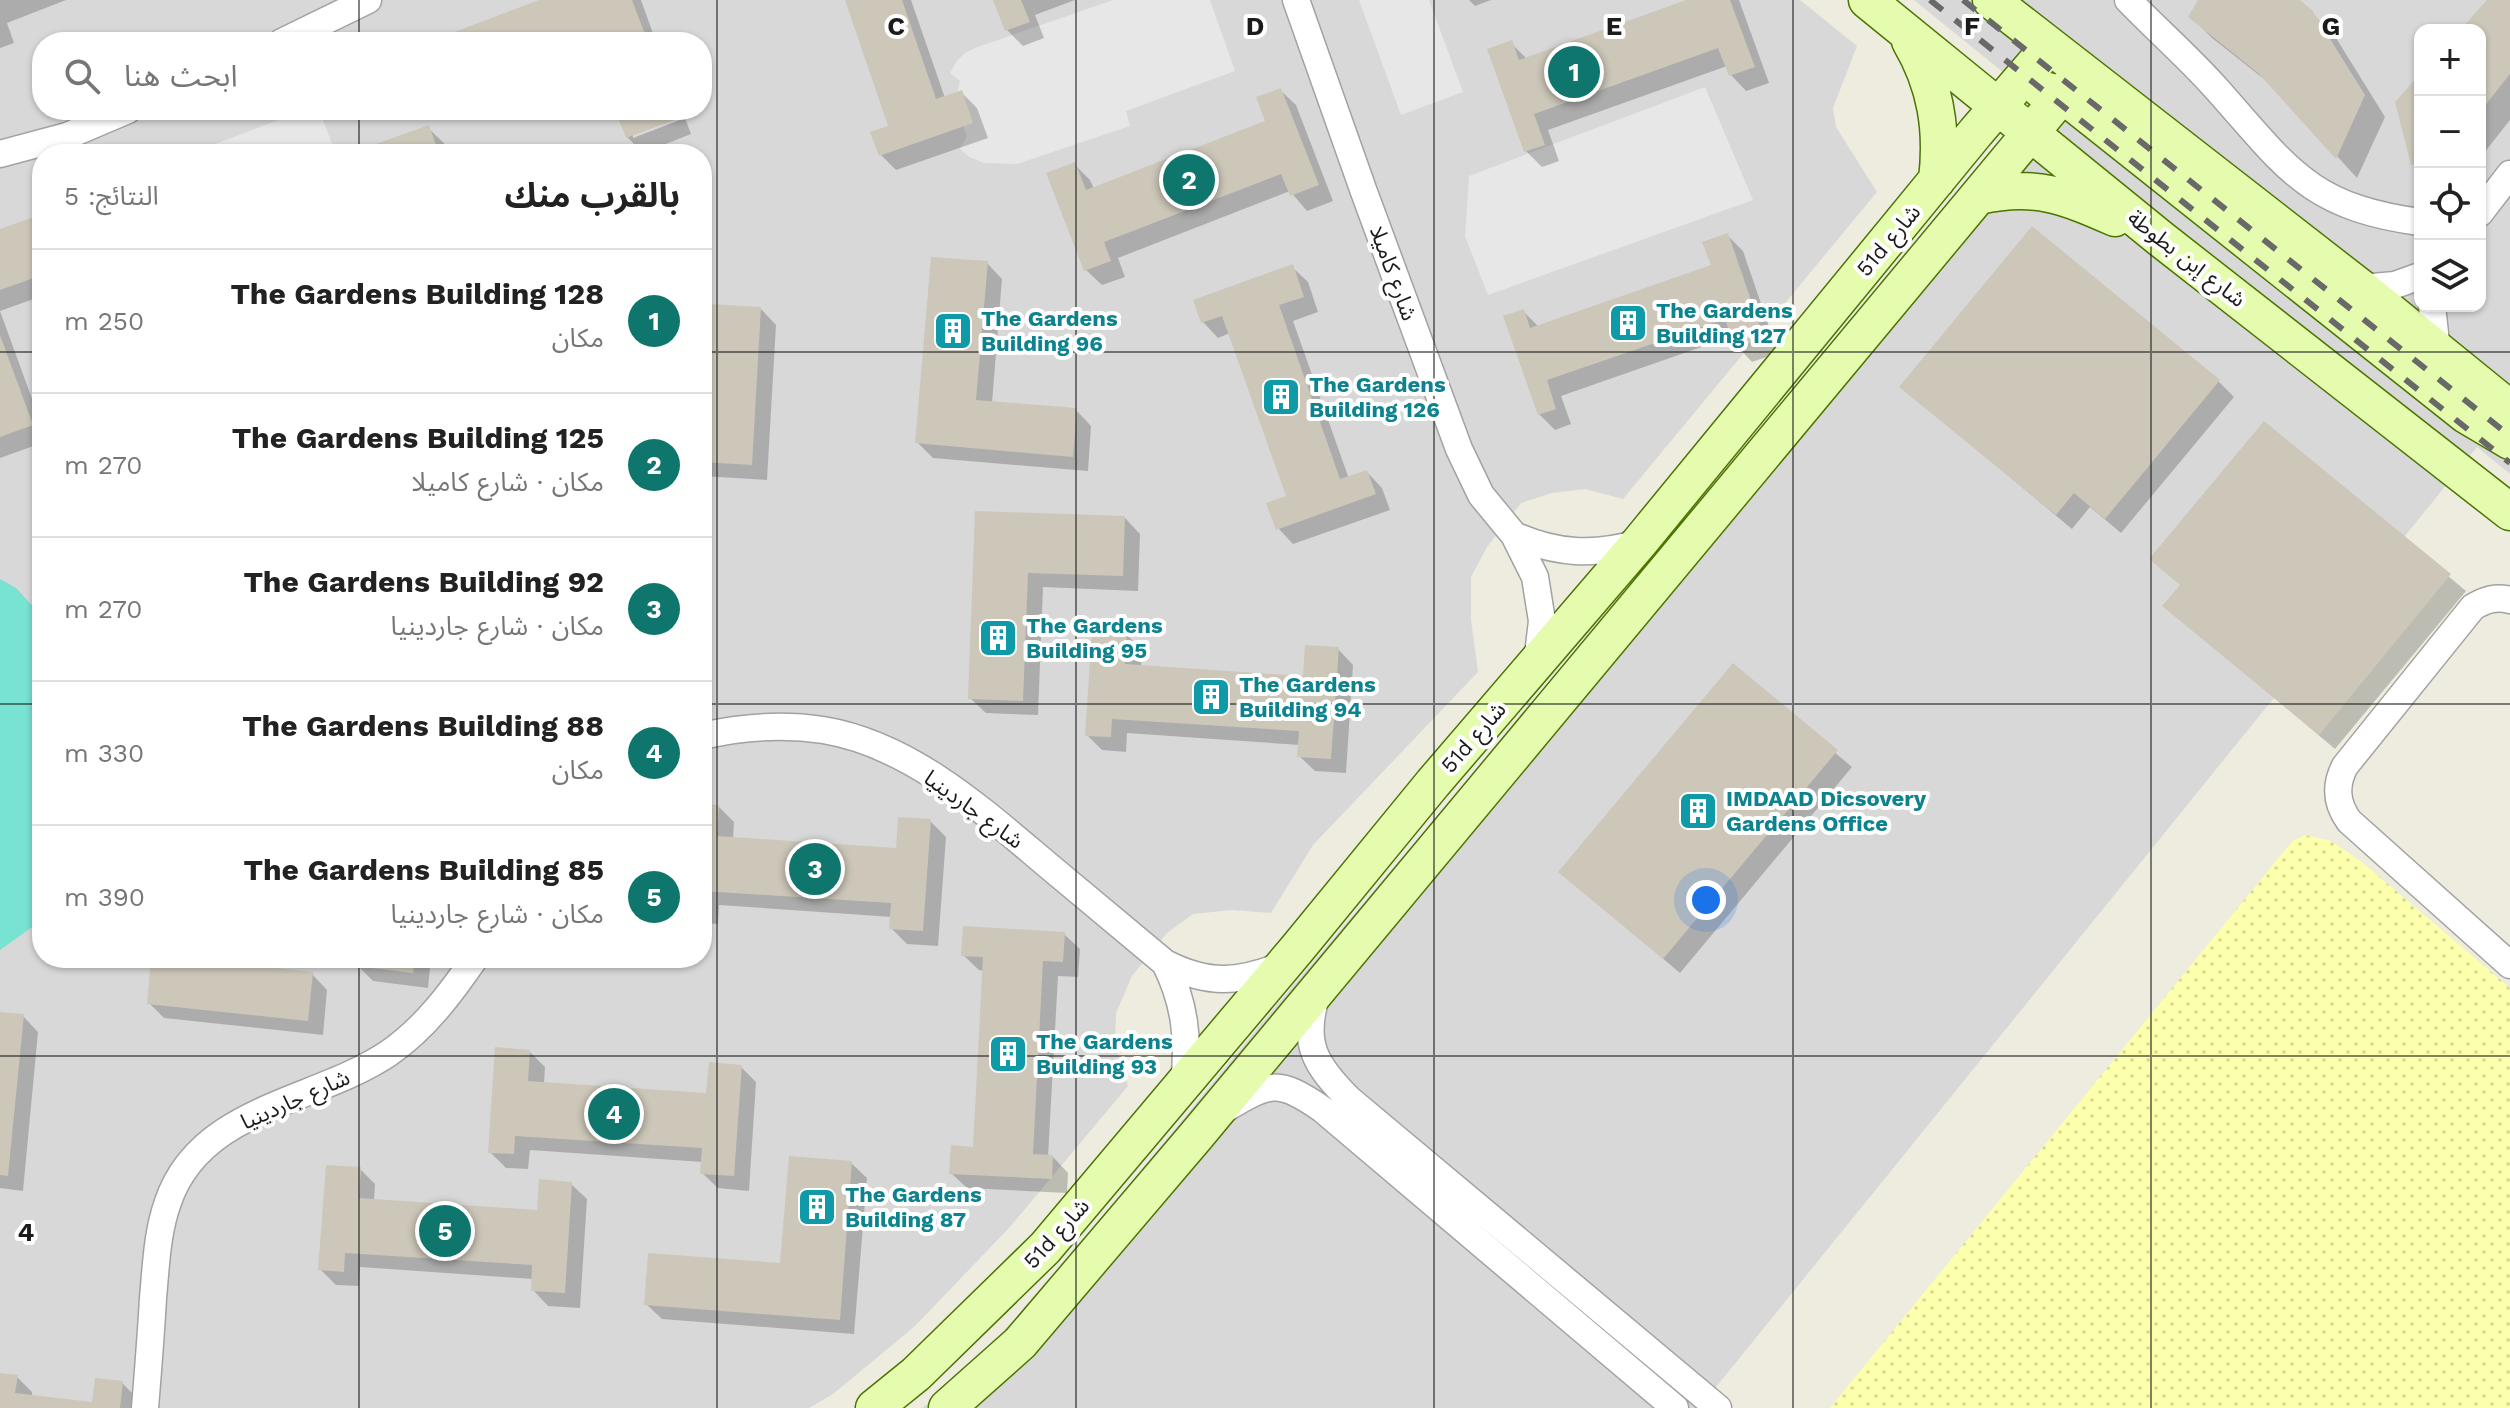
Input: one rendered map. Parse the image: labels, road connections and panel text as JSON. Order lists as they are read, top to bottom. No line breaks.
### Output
{"streets":{"street":["51d شارع","شارع إبن بطوطة","شارع كاميلا","شارع جاردينيا"]},"crossings":[["51d شارع","شارع إبن بطوطة"],["51d شارع","شارع كاميلا"],["51d شارع","شارع جاردينيا"]],"places":{"building":["The Gardens Building 127","The Gardens Building 96","The Gardens Building 126","The Gardens Building 95","The Gardens Building 94","IMDAAD Dicsovery Gardens Office","The Gardens Building 93","The Gardens Building 87"]},"page":{"map_buttons":["+","−"],"search":"ابحث هنا","pins":["1","2","3","4","5"],"heading":["بالقرب منك","النتائج: 5"],"list":[{"mark":"1","name":"The Gardens Building 128","note":"مكان","value":"250 m"},{"mark":"2","name":"The Gardens Building 125","note":"مكان · شارع كاميلا","value":"270 m"},{"mark":"3","name":"The Gardens Building 92","note":"مكان · شارع جاردينيا","value":"270 m"},{"mark":"4","name":"The Gardens Building 88","note":"مكان","value":"330 m"},{"mark":"5","name":"The Gardens Building 85","note":"مكان · شارع جاردينيا","value":"390 m"}]},"grid":{"columns":["C","D","E","F","G"],"rows":["4"]}}
